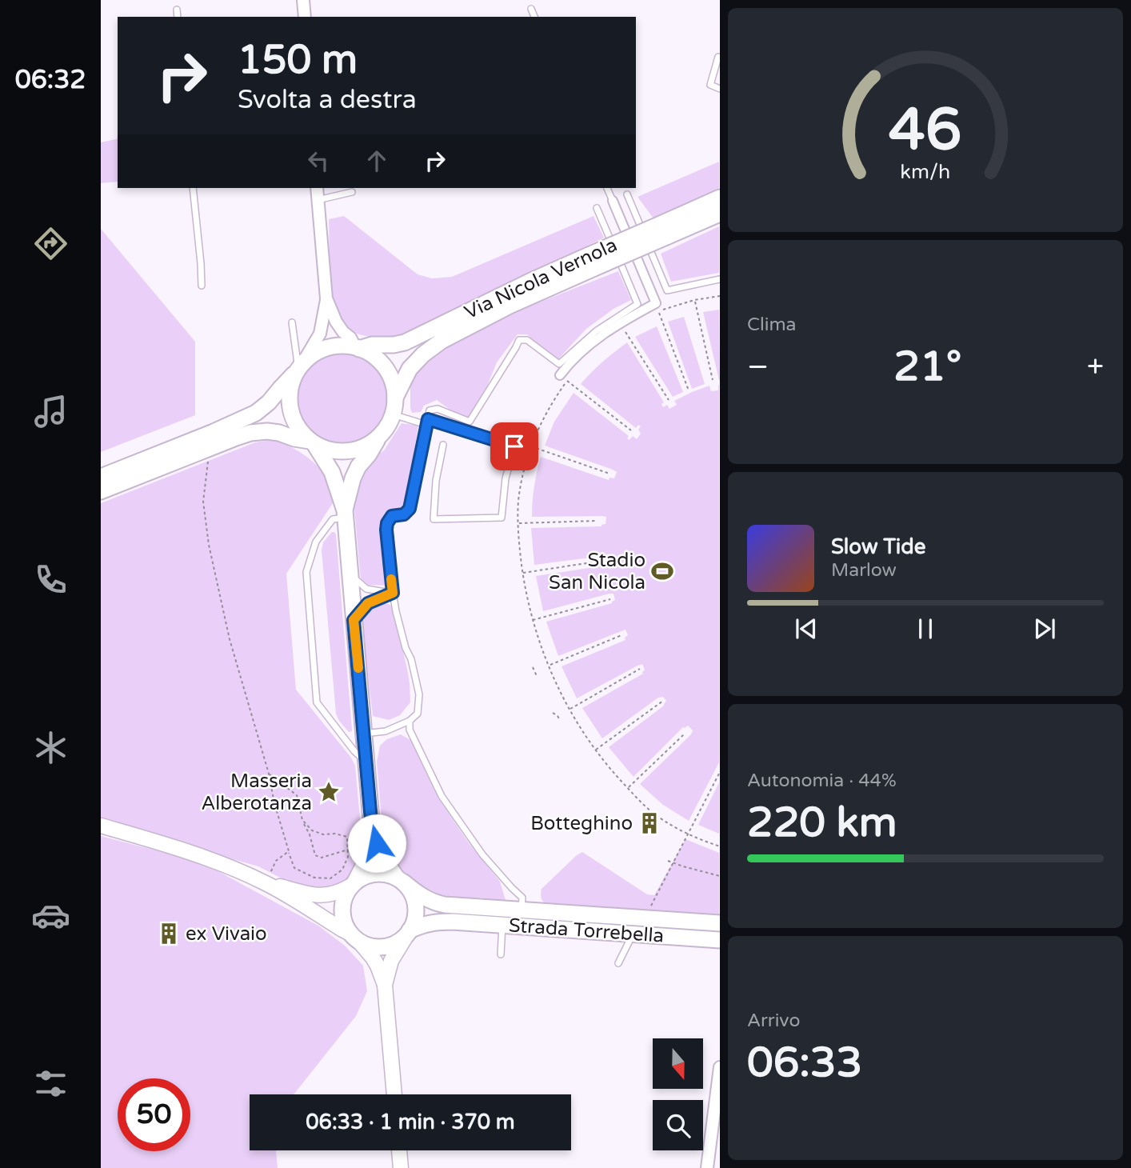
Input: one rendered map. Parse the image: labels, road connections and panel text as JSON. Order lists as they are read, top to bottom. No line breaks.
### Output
{"streets":{"main road":["Via Nicola Vernola","Strada Torrebella"]},"places":{"sports":["Stadio San Nicola"],"place":["Masseria Alberotanza"],"building":["Botteghino","ex Vivaio"]},"north":"bottom","page":{"tabs":"06:32","turn":["150 m","Svolta a destra"],"tile":["Clima",["Autonomia · 44%","220 km"],["Arrivo","06:33"]],"heat":["−","21°","+"],"song":["Slow Tide","Marlow"],"limit":"50","trip":"06:33 · 1 min · 370 m","gauge":["46","km/h"]}}
